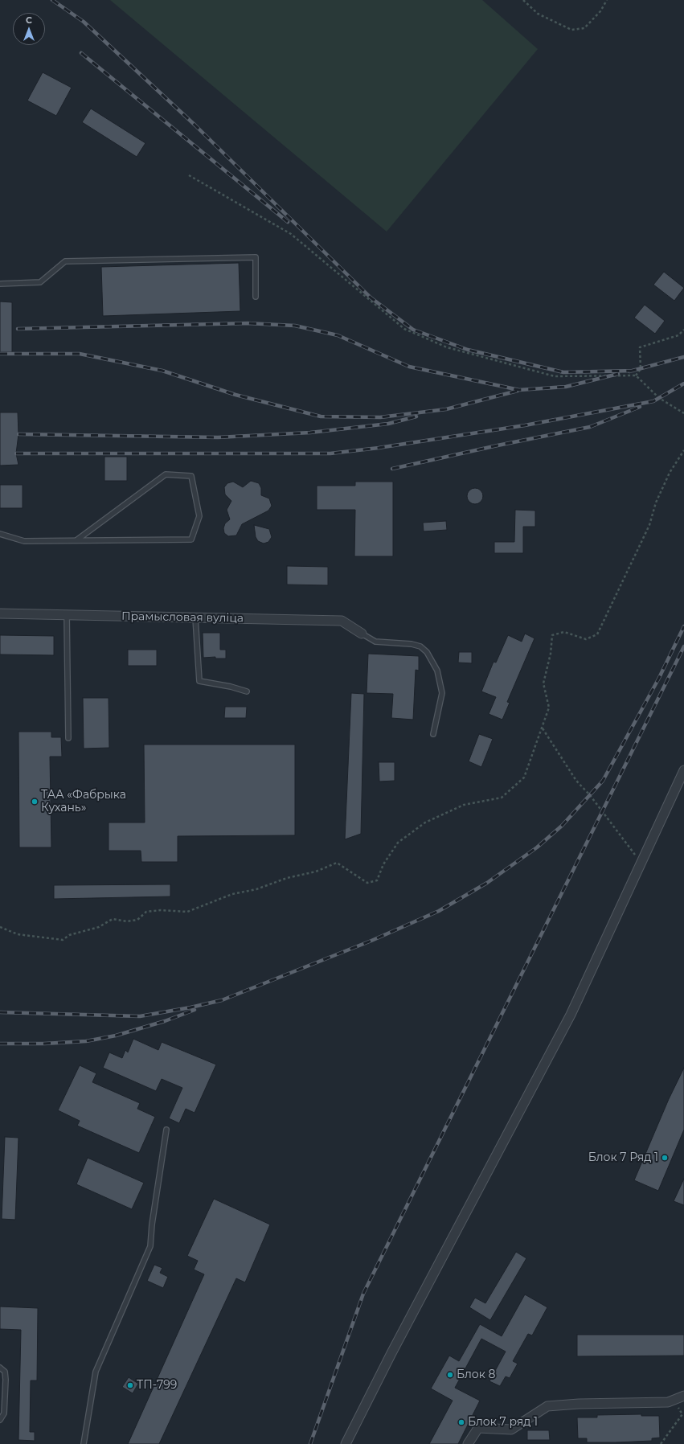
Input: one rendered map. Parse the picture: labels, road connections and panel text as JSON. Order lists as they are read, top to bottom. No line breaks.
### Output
{"streets":{"street":["Прамысловая вуліца"]},"places":["ТАА «Фабрыка Кухань»","Блок 7 Ряд 1","Блок 8","ТП-799","Блок 7 ряд 1"],"north":"top"}
